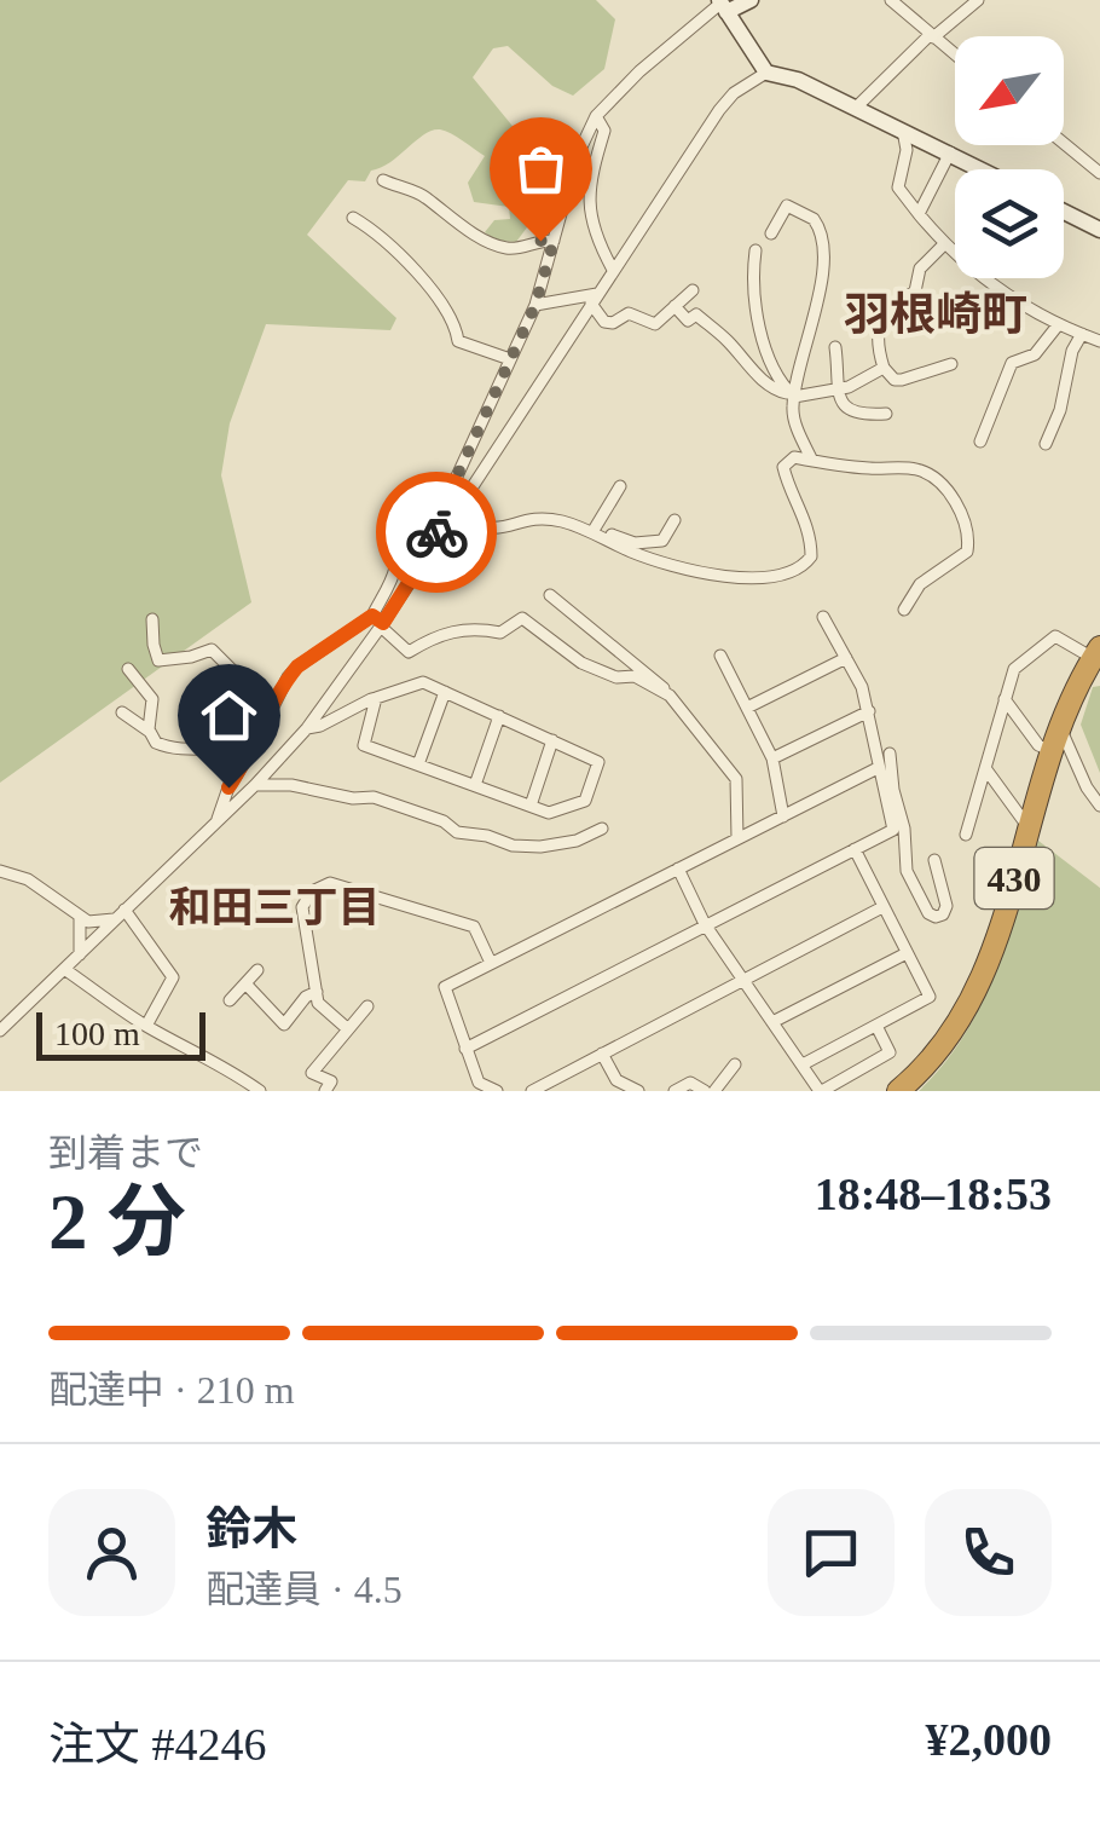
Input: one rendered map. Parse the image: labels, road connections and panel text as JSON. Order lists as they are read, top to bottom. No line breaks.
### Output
{"streets":{"highway":["430"]},"districts":["羽根崎町","和田三丁目"],"scale_bar":"100 m","north":"bottom left","page":{"scale":"100 m","heading":["2 分","到着まで","18:48–18:53"],"panel":["鈴木","配達員 · 4.5","注文 #4246","¥2,000"],"bar":"配達中 · 210 m"}}
